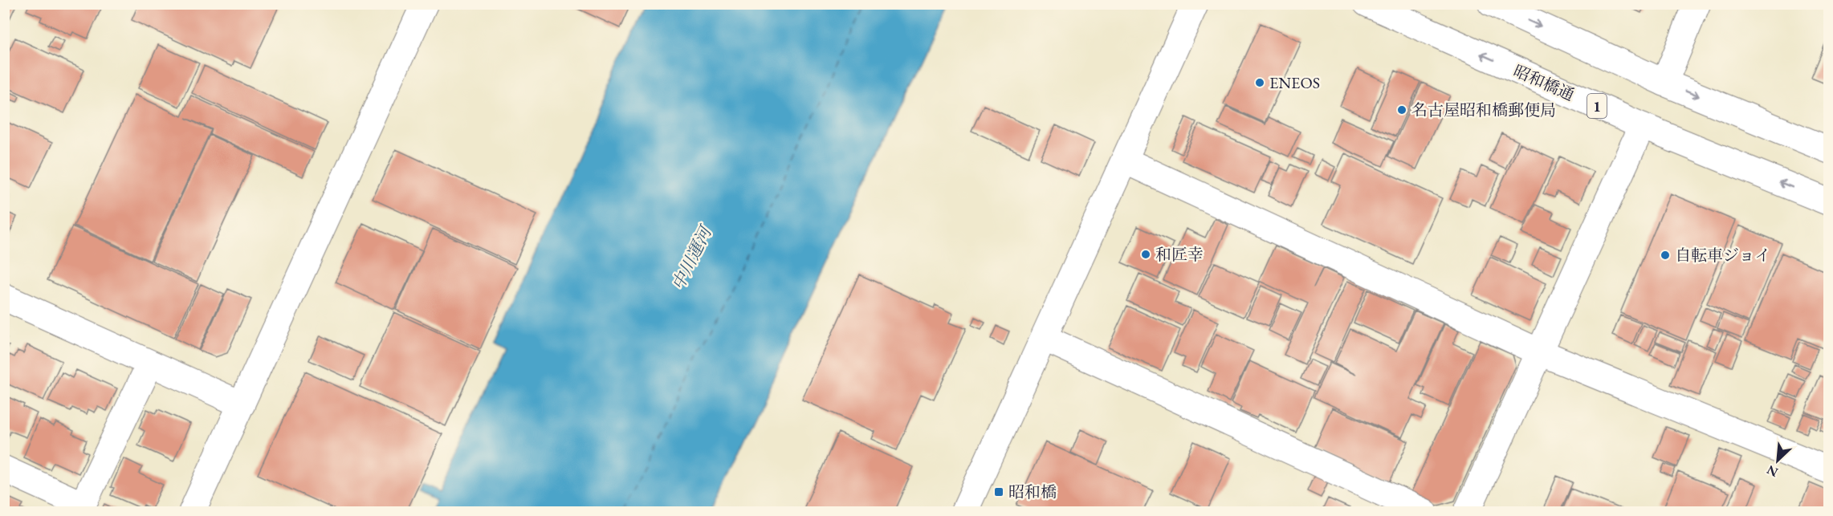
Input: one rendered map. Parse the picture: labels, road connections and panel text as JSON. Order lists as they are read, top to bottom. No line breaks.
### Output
{"streets":{"main road":["昭和橋通","1"]},"water":["中川運河"],"places":{"other":["ENEOS","名古屋昭和橋郵便局","和匠幸","自転車ジョイ"],"transit":["昭和橋"]},"north":"bottom left"}
